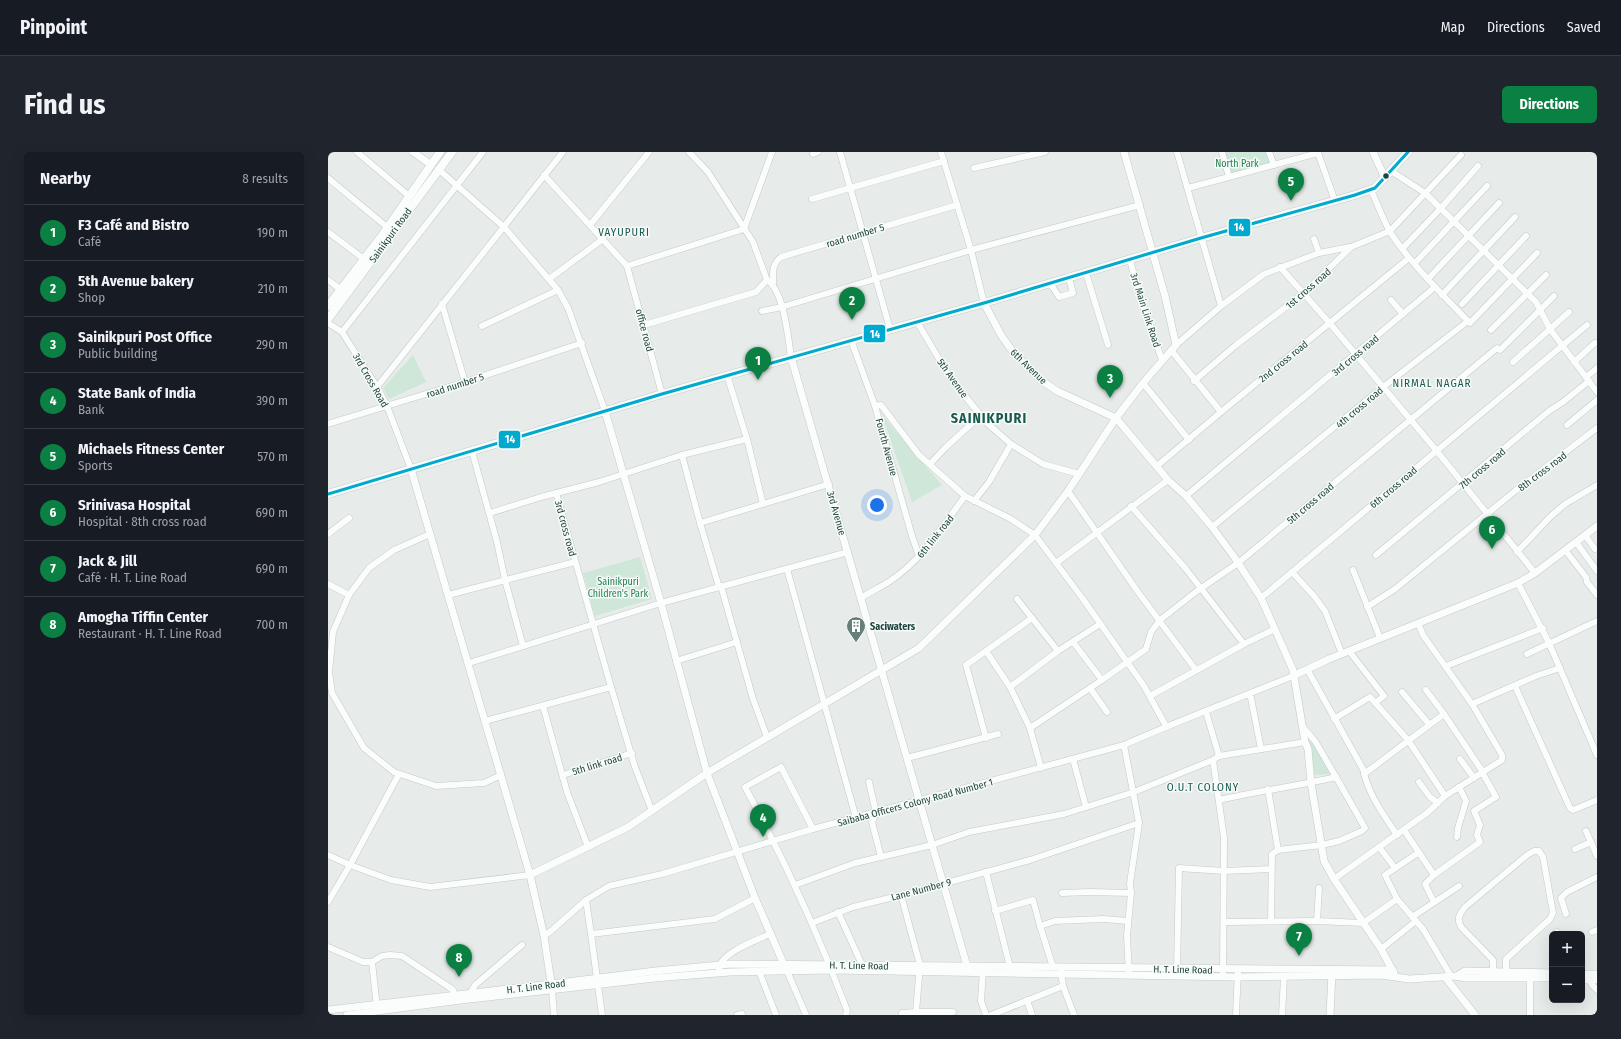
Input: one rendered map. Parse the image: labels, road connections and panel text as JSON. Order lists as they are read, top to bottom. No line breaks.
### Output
{"streets":{"main road":["Sainikpuri Road"],"street":["road number 5","1st cross road","3rd Main Link Road","office road","3rd cross road","2nd cross road","6th Avenue","5th Avenue","3rd Cross Road","4th cross road","Fourth Avenue","7th cross road","8th cross road","6th cross road","5th cross road","3rd Avenue","6th link road","5th link road","Saibaba Officers Colony Road Number 1","Lane Number 9","H. T. Line Road"]},"crossings":[["road number 5","3rd Cross Road"],["3rd cross road","5th link road"],["Fourth Avenue","6th link road"],["3rd Avenue","6th link road"],["3rd Avenue","Saibaba Officers Colony Road Number 1"],["3rd Avenue","Lane Number 9"],["3rd Avenue","H. T. Line Road"]],"districts":["VAYUPURI","NIRMAL NAGAR","SAINIKPURI","O.U.T COLONY"],"parks":["North Park","Sainikpuri Children's Park"],"places":{"building":["Saciwaters"]},"lines":["transit line 14"],"page":{"header":"Pinpoint","nav":["Map","Directions","Saved"],"buttons":"Directions","title":"Find us","heading":["Nearby","8 results"],"pins":["5","2","1","3","6","4","7","8"],"list":[{"mark":"1","name":"F3 Café and Bistro","note":"Café","value":"190 m"},{"mark":"2","name":"5th Avenue bakery","note":"Shop","value":"210 m"},{"mark":"3","name":"Sainikpuri Post Office","note":"Public building","value":"290 m"},{"mark":"4","name":"State Bank of India","note":"Bank","value":"390 m"},{"mark":"5","name":"Michaels Fitness Center","note":"Sports","value":"570 m"},{"mark":"6","name":"Srinivasa Hospital","note":"Hospital · 8th cross road","value":"690 m"},{"mark":"7","name":"Jack & Jill","note":"Café · H. T. Line Road","value":"690 m"},{"mark":"8","name":"Amogha Tiffin Center","note":"Restaurant · H. T. Line Road","value":"700 m"}],"map_buttons":["+","−"]}}
